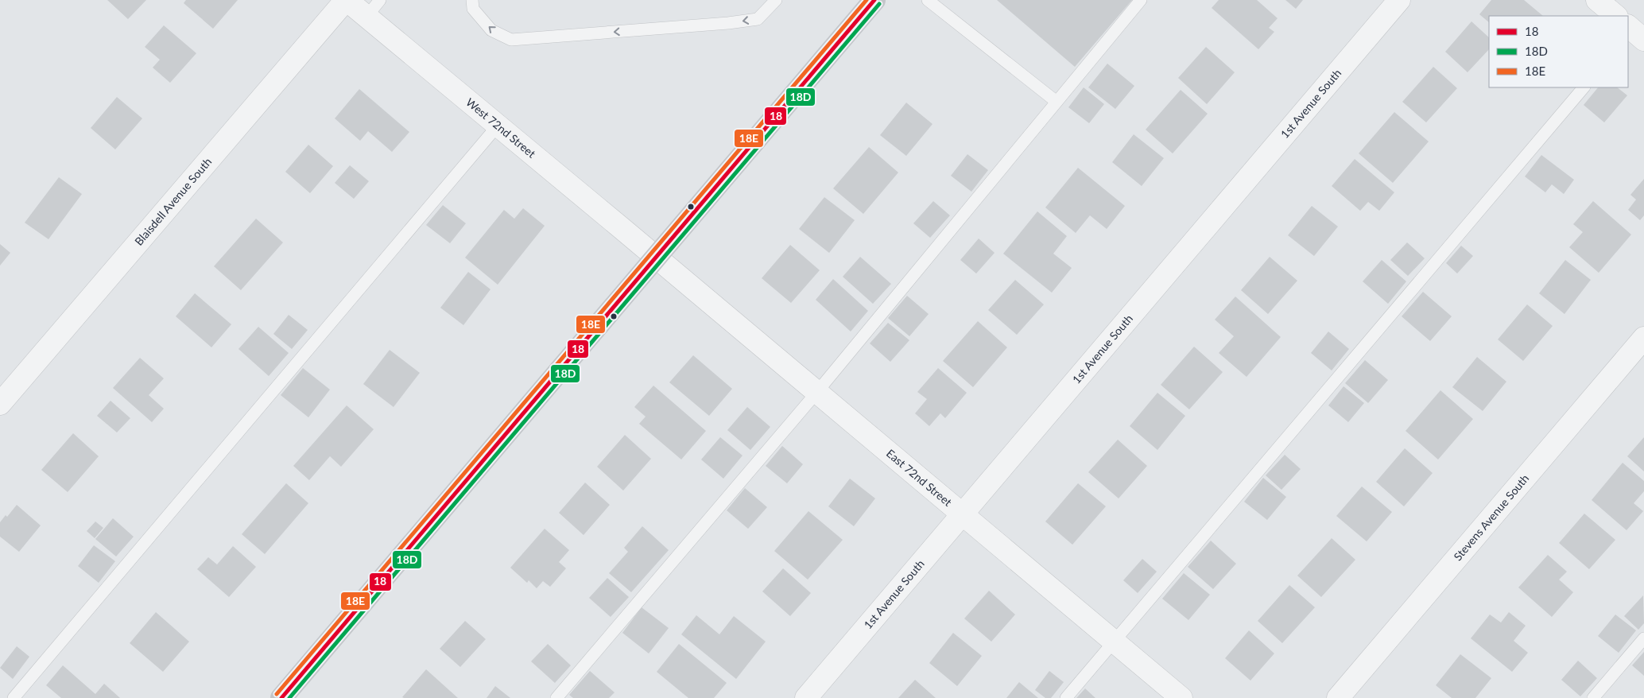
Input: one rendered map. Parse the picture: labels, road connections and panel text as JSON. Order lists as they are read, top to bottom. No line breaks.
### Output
{"streets":{"street":["1st Avenue South","West 72nd Street","Blaisdell Avenue South","East 72nd Street","Stevens Avenue South"]},"crossings":[["1st Avenue South","East 72nd Street"],["West 72nd Street","Blaisdell Avenue South"],["West 72nd Street","East 72nd Street"]],"lines":["transit line 18","transit line 18E","transit line 18D"],"legend":["18","18D","18E"]}
